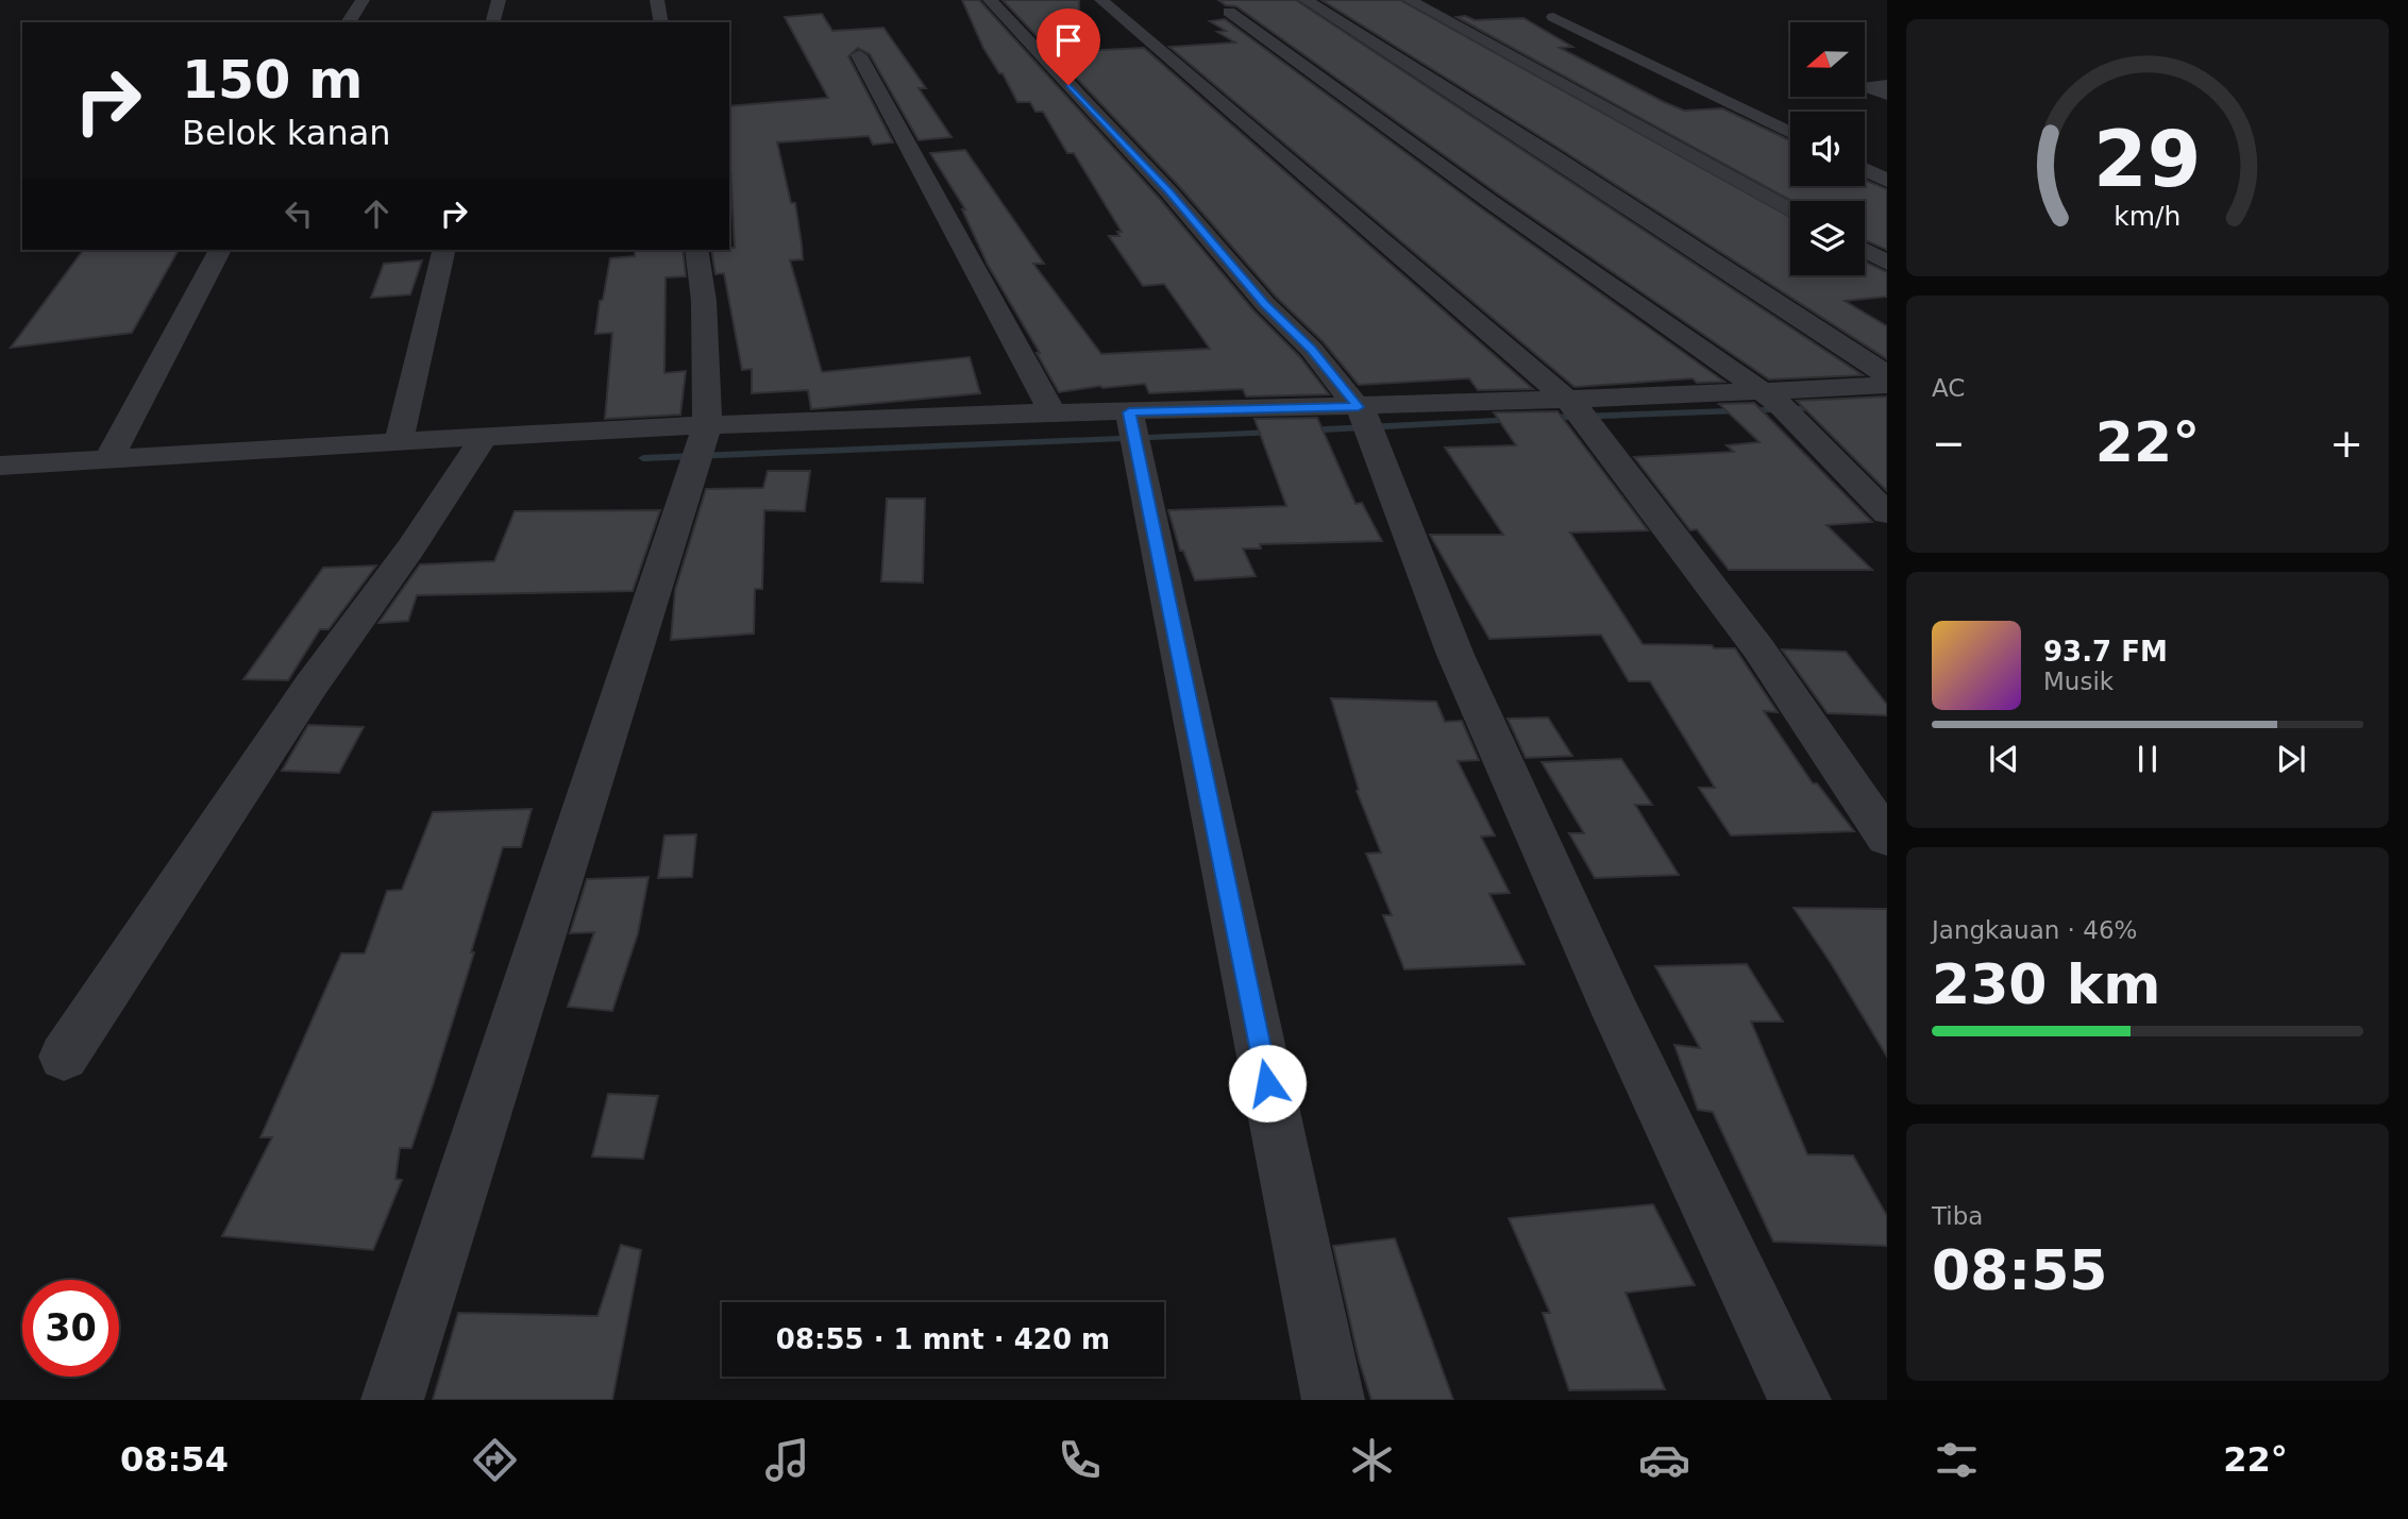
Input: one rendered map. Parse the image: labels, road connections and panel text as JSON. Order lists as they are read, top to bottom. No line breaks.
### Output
{"north":"left","page":{"turn":["150 m","Belok kanan"],"tile":["AC",["Jangkauan · 46%","230 km"],["Tiba","08:55"]],"heat":["−","22°","+"],"song":["93.7 FM","Musik"],"limit":"30","trip":"08:55 · 1 mnt · 420 m","tabs":["08:54","22°"],"gauge":["29","km/h"]}}
